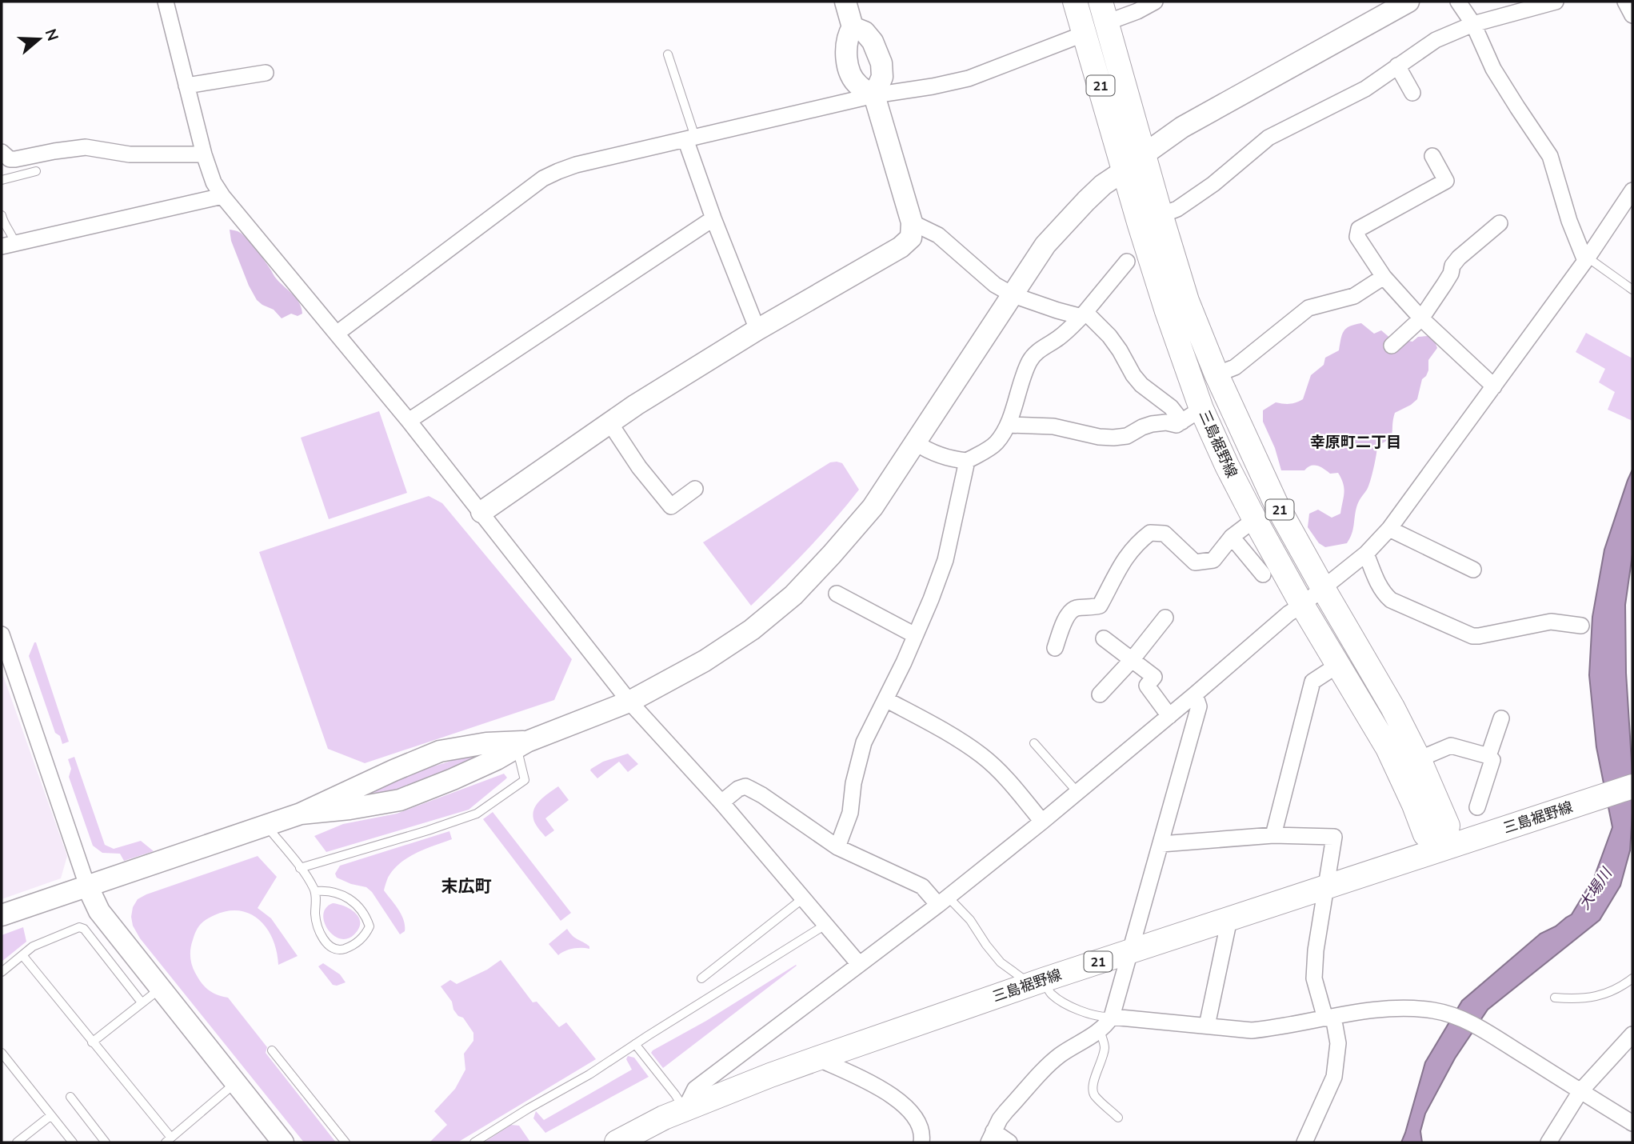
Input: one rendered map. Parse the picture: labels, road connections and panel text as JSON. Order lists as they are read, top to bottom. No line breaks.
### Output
{"streets":{"main road":["21","三島裾野線"]},"districts":["幸原町二丁目","末広町"],"water":["大場川"],"north":"right"}
